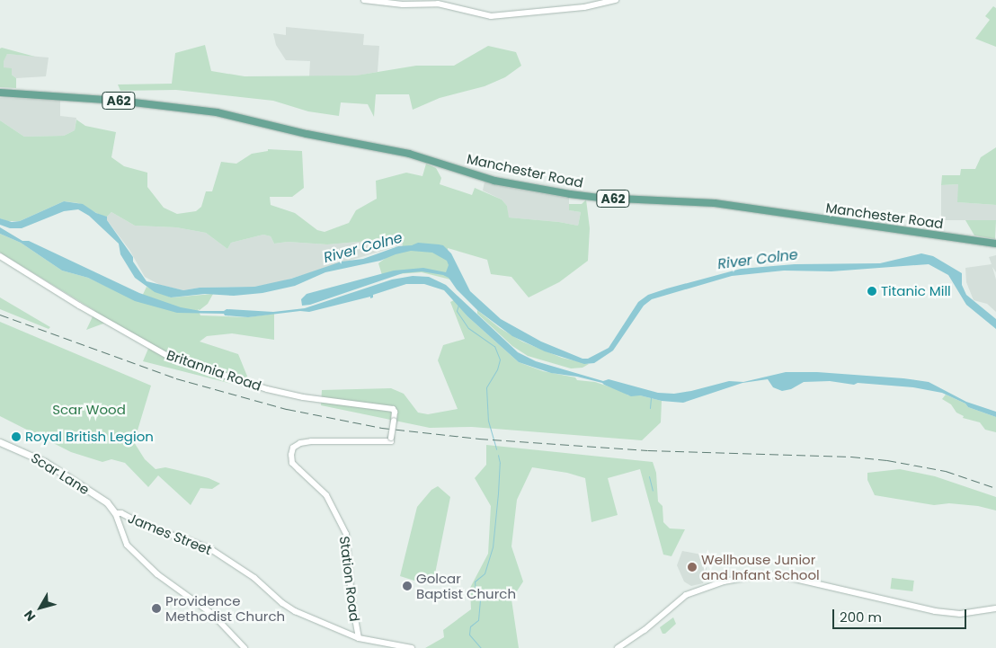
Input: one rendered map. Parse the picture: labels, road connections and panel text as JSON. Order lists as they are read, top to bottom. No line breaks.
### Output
{"streets":{"main road":["A62","Manchester Road","Scar Lane"],"street":["Britannia Road","James Street","Station Road"]},"crossings":[["Britannia Road","Station Road"],["Scar Lane","James Street"],["James Street","Station Road"]],"water":["River Colne"],"parks":["Scar Wood"],"places":["Titanic Mill","Royal British Legion","Wellhouse Junior and Infant School","Golcar Baptist Church","Providence Methodist Church"],"scale_bar":"200 m","north":"bottom left"}
